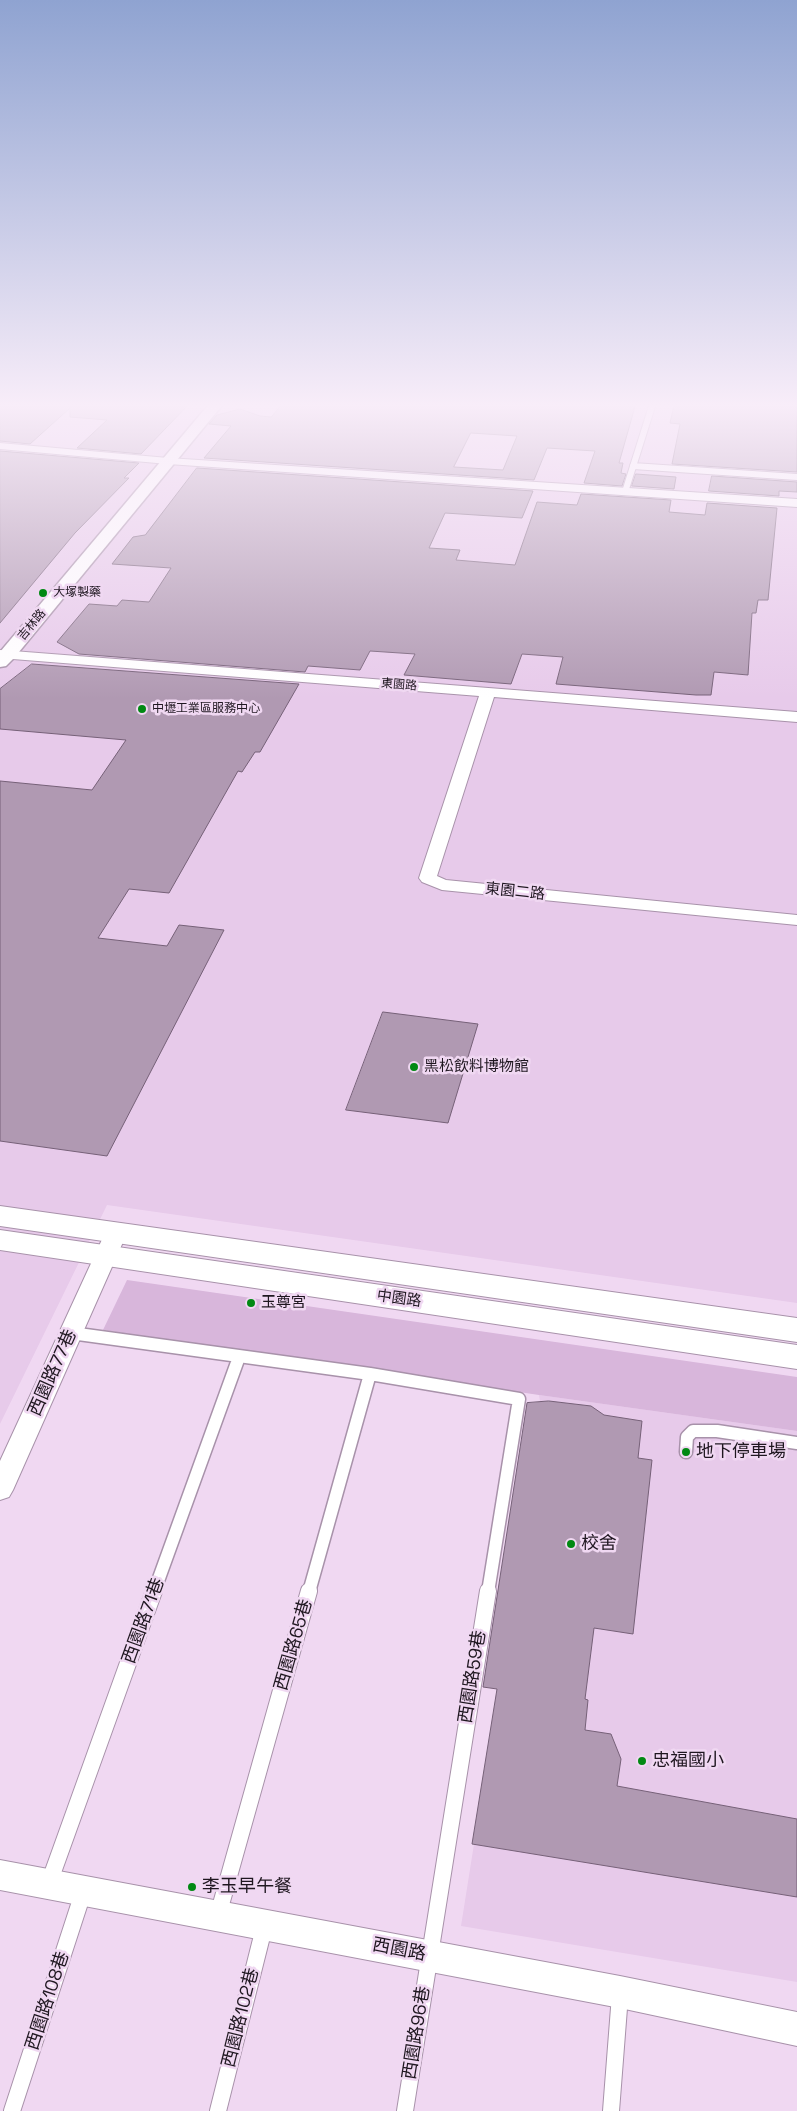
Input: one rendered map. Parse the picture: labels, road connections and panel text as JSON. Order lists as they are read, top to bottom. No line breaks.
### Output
{"streets":{"main road":["中園路"],"street":["吉林路","東園路","東園二路","西園路77巷","西園路"],"lane":["西園路71巷","西園路65巷","西園路59巷","西園路108巷","西園路102巷","西園路96巷"]},"crossings":[["吉林路","東園路"],["東園路","東園二路"],["中園路","西園路77巷"],["西園路71巷","西園路"],["西園路65巷","西園路59巷"],["西園路65巷","西園路"],["西園路59巷","西園路"],["西園路59巷","西園路96巷"],["西園路","西園路108巷"],["西園路","西園路102巷"],["西園路","西園路96巷"]],"places":["大塚製藥","中壢工業區服務中心","黑松飲料博物館","玉尊宮","地下停車場","校舍","忠福國小","李玉早午餐"]}
